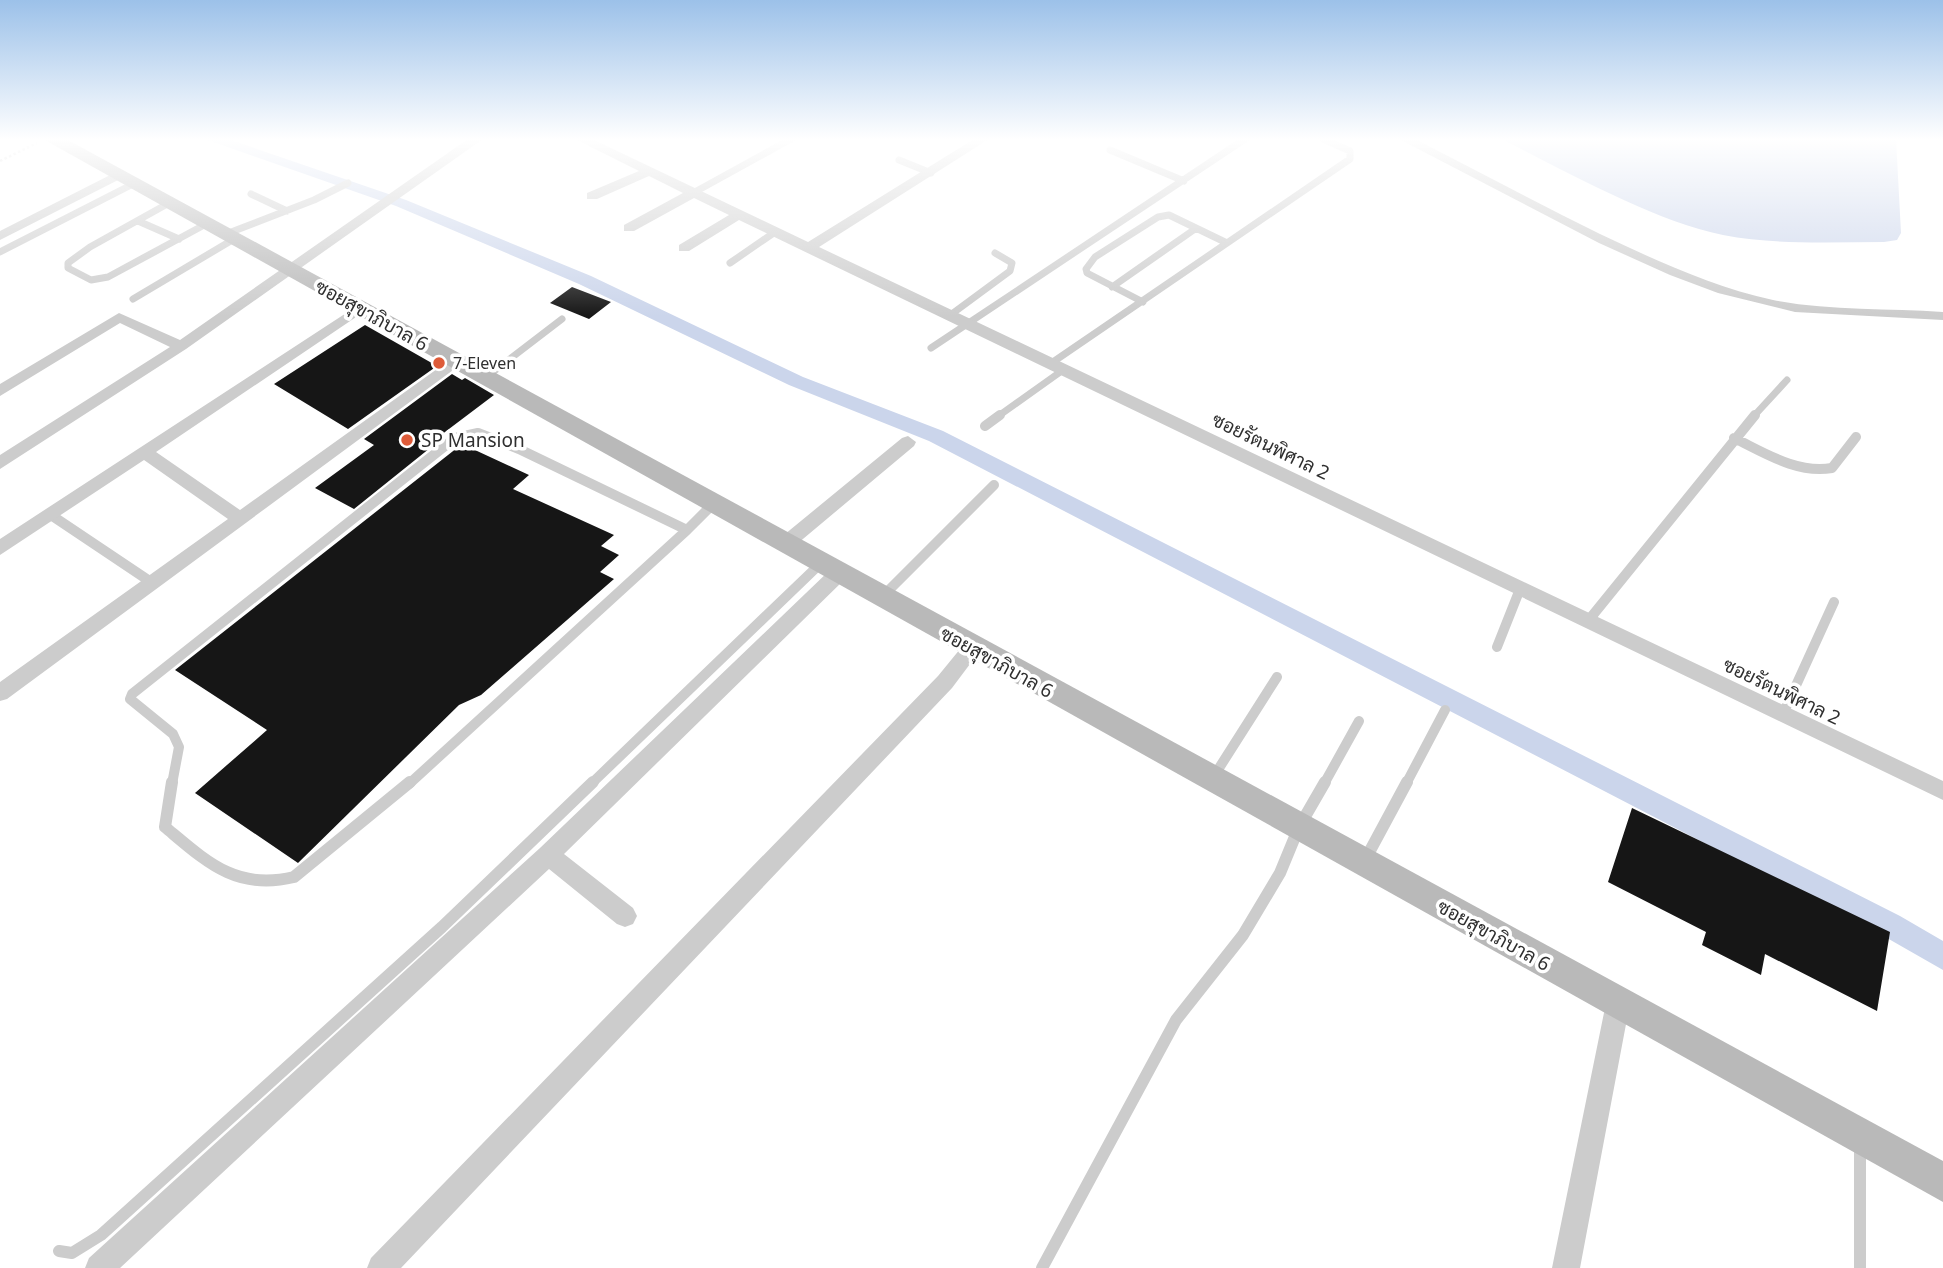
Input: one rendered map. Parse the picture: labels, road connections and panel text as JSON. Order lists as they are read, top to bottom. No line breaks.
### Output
{"streets":{"street":["ซอยสุขาภิบาล 6","ซอยรัตนพิศาล 2"]},"places":["7-Eleven","SP Mansion"]}
